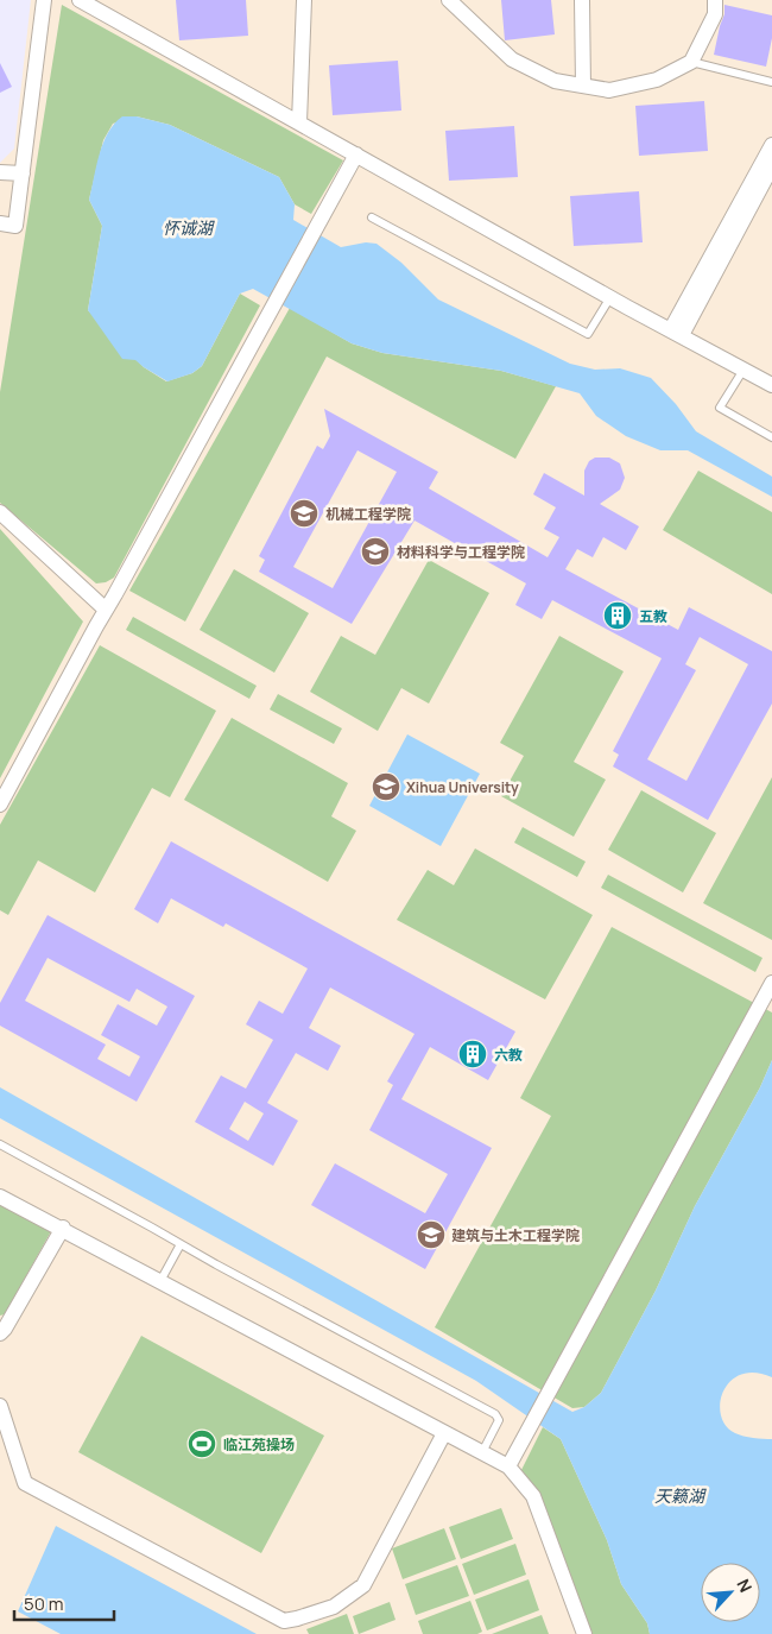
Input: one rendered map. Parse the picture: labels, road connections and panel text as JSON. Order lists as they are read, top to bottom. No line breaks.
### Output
{"water":["怀诚湖","天籁湖"],"places":{"school or university":["机械工程学院","材料科学与工程学院","Xihua University","建筑与土木工程学院"],"building":["五教","六教"],"sports":["临江苑操场"]},"scale_bar":"50 m","north":"top right"}
